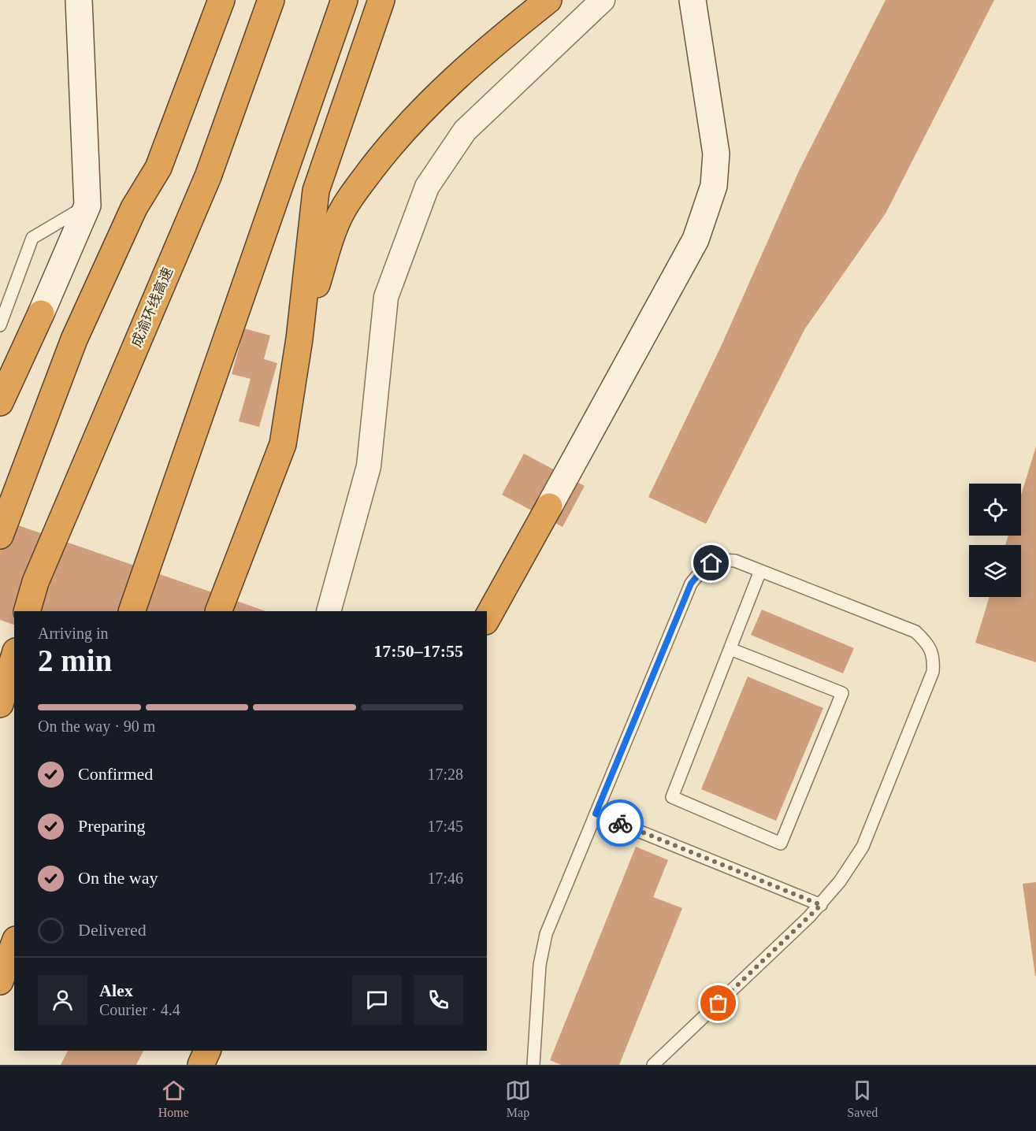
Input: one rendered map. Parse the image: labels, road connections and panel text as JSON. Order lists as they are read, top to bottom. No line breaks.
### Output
{"streets":{"highway":["成渝环线高速"]},"page":{"heading":["2 min","Arriving in","17:50–17:55"],"panel":["Alex","Courier · 4.4"],"bar":"On the way · 90 m","list":[["Confirmed","17:28"],["Preparing","17:45"],["On the way","17:46"],"Delivered"],"tabs":["Home","Map","Saved"]}}
